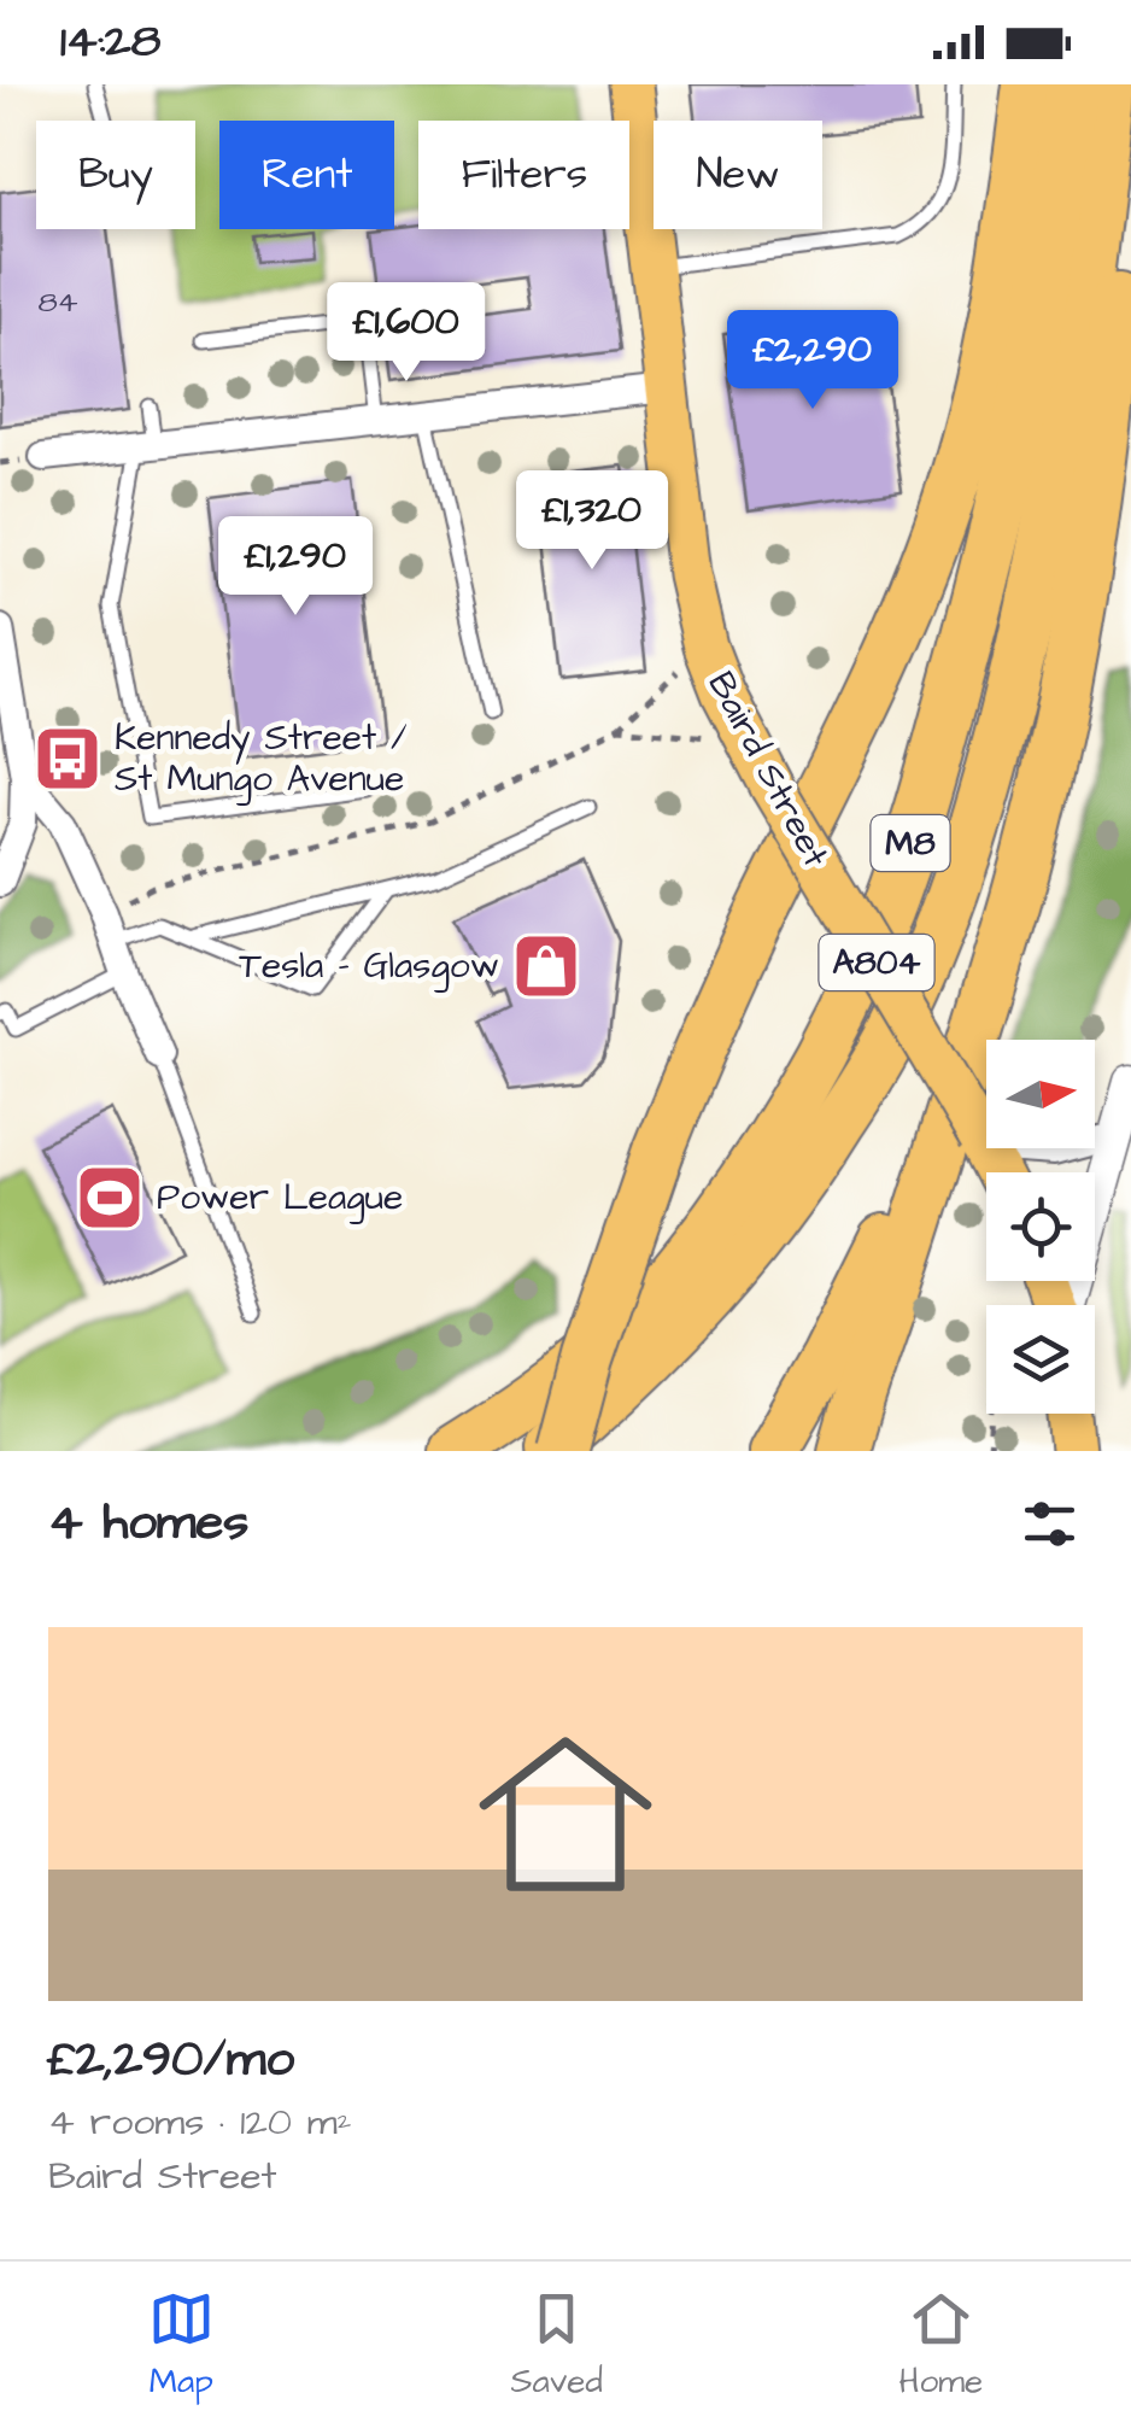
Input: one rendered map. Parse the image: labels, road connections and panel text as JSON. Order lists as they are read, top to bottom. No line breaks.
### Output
{"streets":{"highway":["M8"],"main road":["Baird Street","A804"]},"places":{"bus stop":["Kennedy Street / St Mungo Avenue"],"shop":["Tesla - Glasgow"],"sports":["Power League"]},"house_numbers":["84"],"north":"right","page":{"status":"14:28","chip":["Buy","Rent","Filters","New"],"price":["£1,600","£2,290","£1,320","£1,290"],"heading":"4 homes","list":[{"name":"£2,290/mo","note":"4 rooms · 120 m² · Baird Street"}],"tabs":["Map","Saved","Home"]}}
